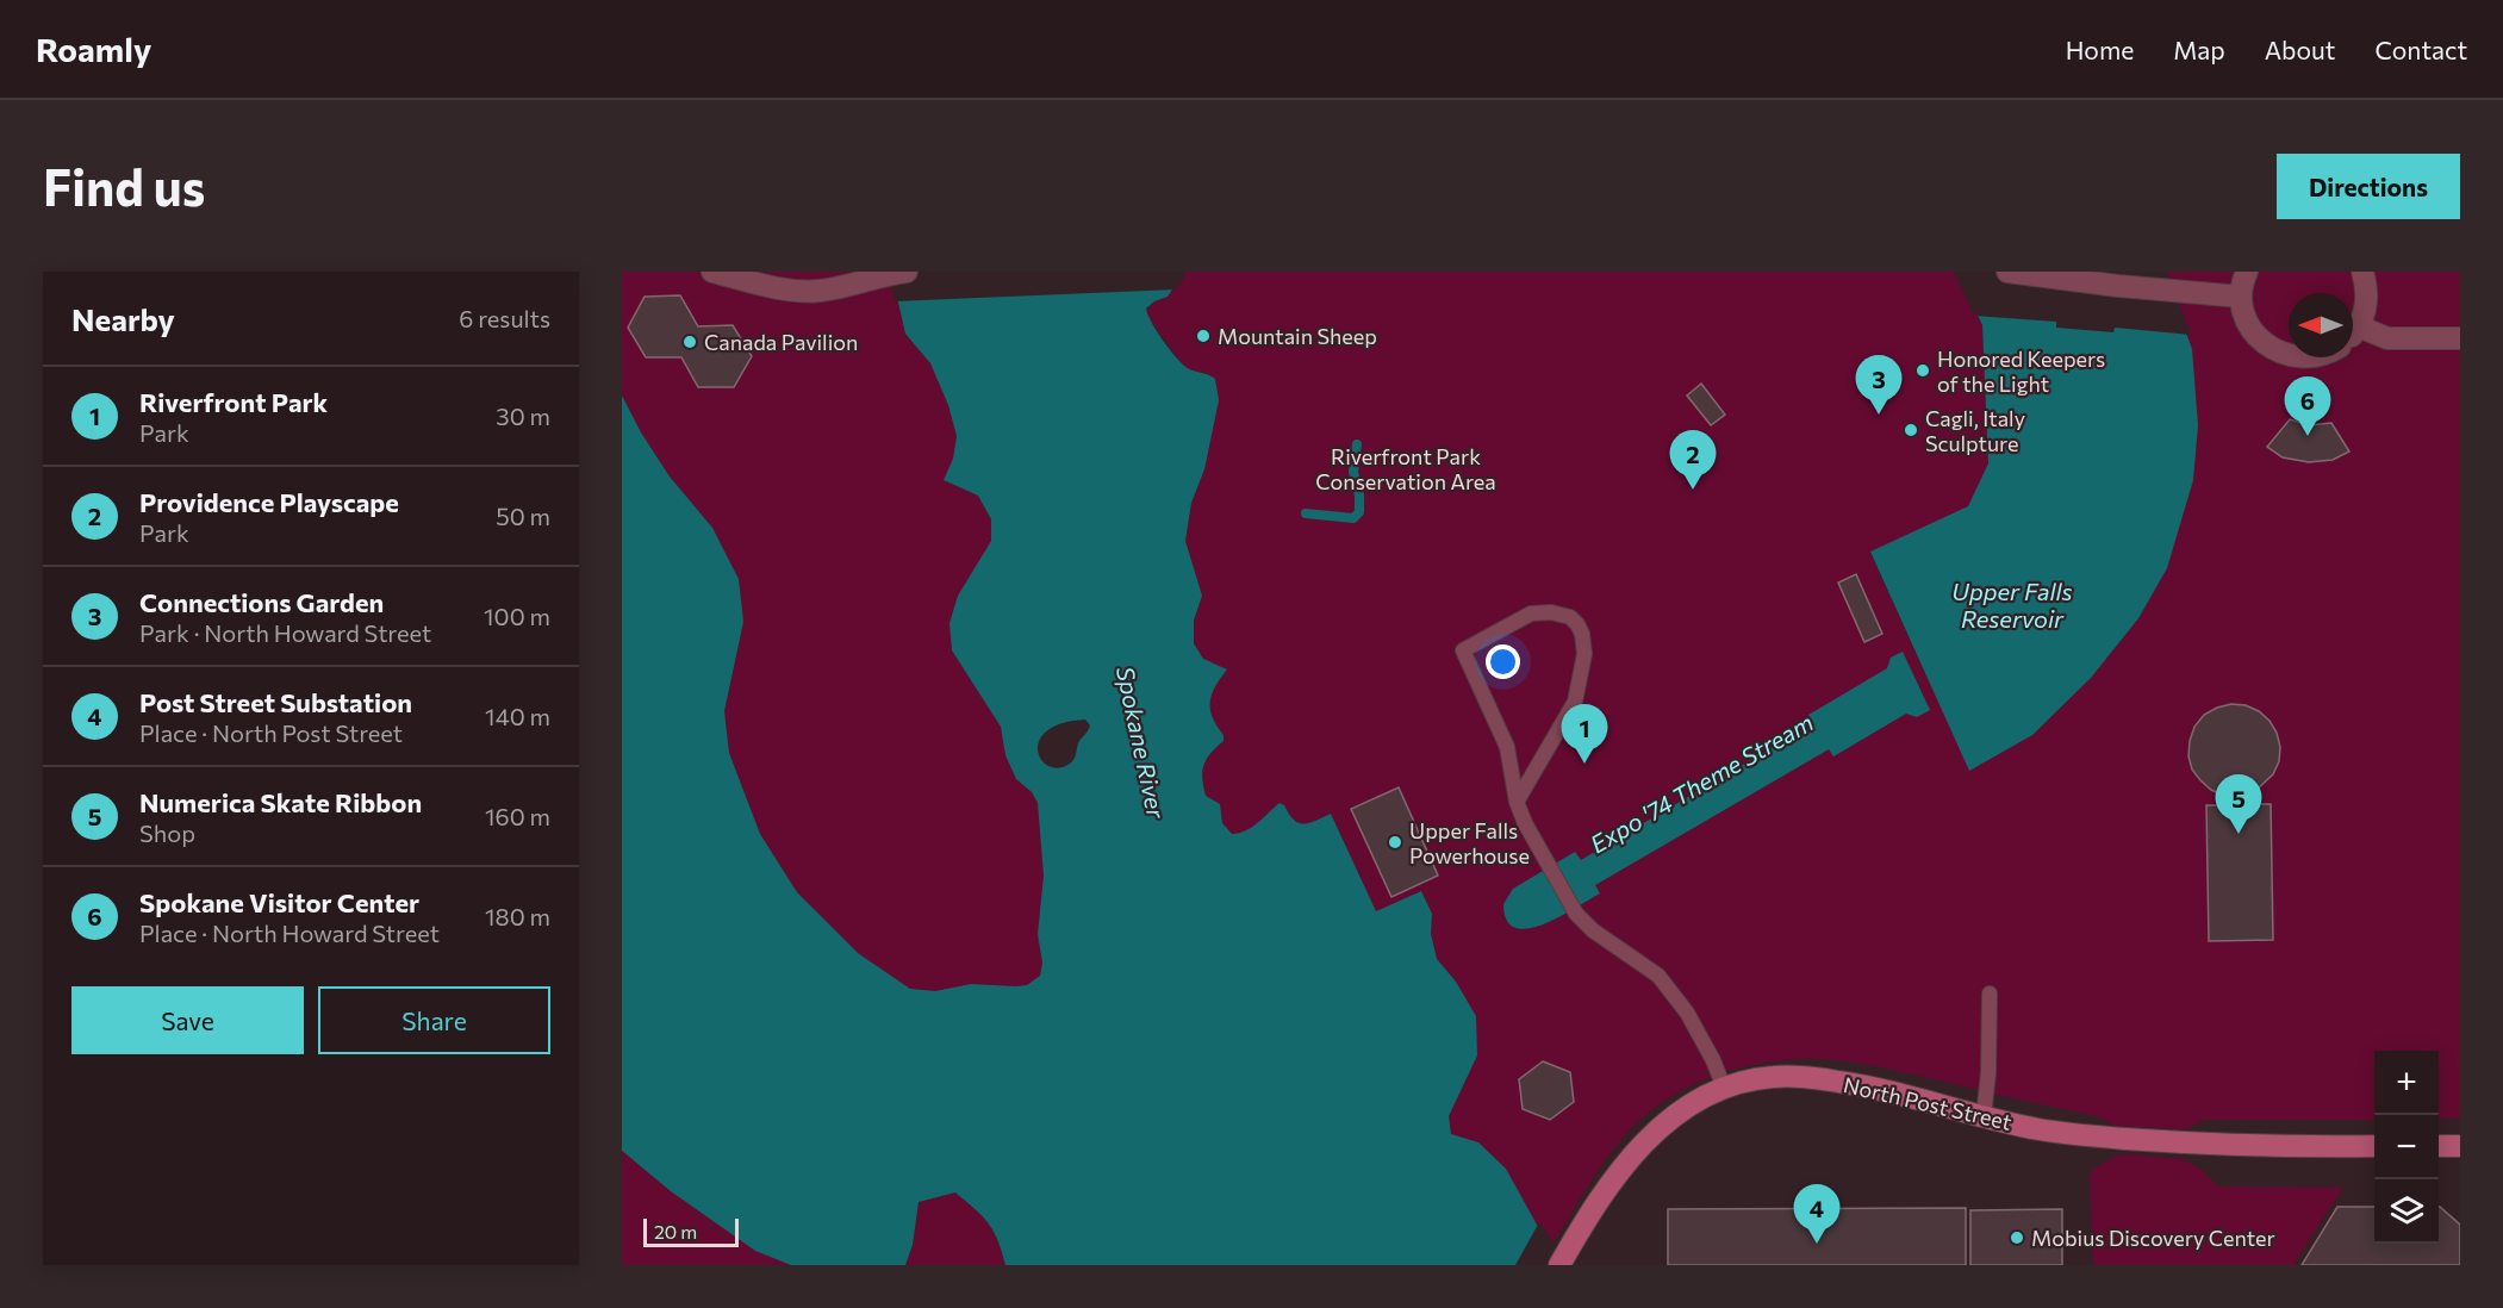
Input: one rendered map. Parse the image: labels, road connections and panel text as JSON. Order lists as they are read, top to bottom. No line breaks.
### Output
{"streets":{"street":["North Post Street"]},"water":["Upper Falls Reservoir","Spokane River","Expo '74 Theme Stream"],"parks":["Riverfront Park Conservation Area"],"places":["Mountain Sheep","Canada Pavilion","Honored Keepers of the Light","Cagli, Italy Sculpture","Upper Falls Powerhouse","Mobius Discovery Center"],"scale_bar":"20 m","north":"left","page":{"header":"Roamly","nav":["Home","Map","About","Contact"],"buttons":["Directions",["Save","Share"]],"title":"Find us","heading":["Nearby","6 results"],"pins":["3","6","2","1","5","4"],"list":[{"mark":"1","name":"Riverfront Park","note":"Park","value":"30 m"},{"mark":"2","name":"Providence Playscape","note":"Park","value":"50 m"},{"mark":"3","name":"Connections Garden","note":"Park · North Howard Street","value":"100 m"},{"mark":"4","name":"Post Street Substation","note":"Place · North Post Street","value":"140 m"},{"mark":"5","name":"Numerica Skate Ribbon","note":"Shop","value":"160 m"},{"mark":"6","name":"Spokane Visitor Center","note":"Place · North Howard Street","value":"180 m"}],"map_buttons":["+","−"],"scale":"20 m"}}
